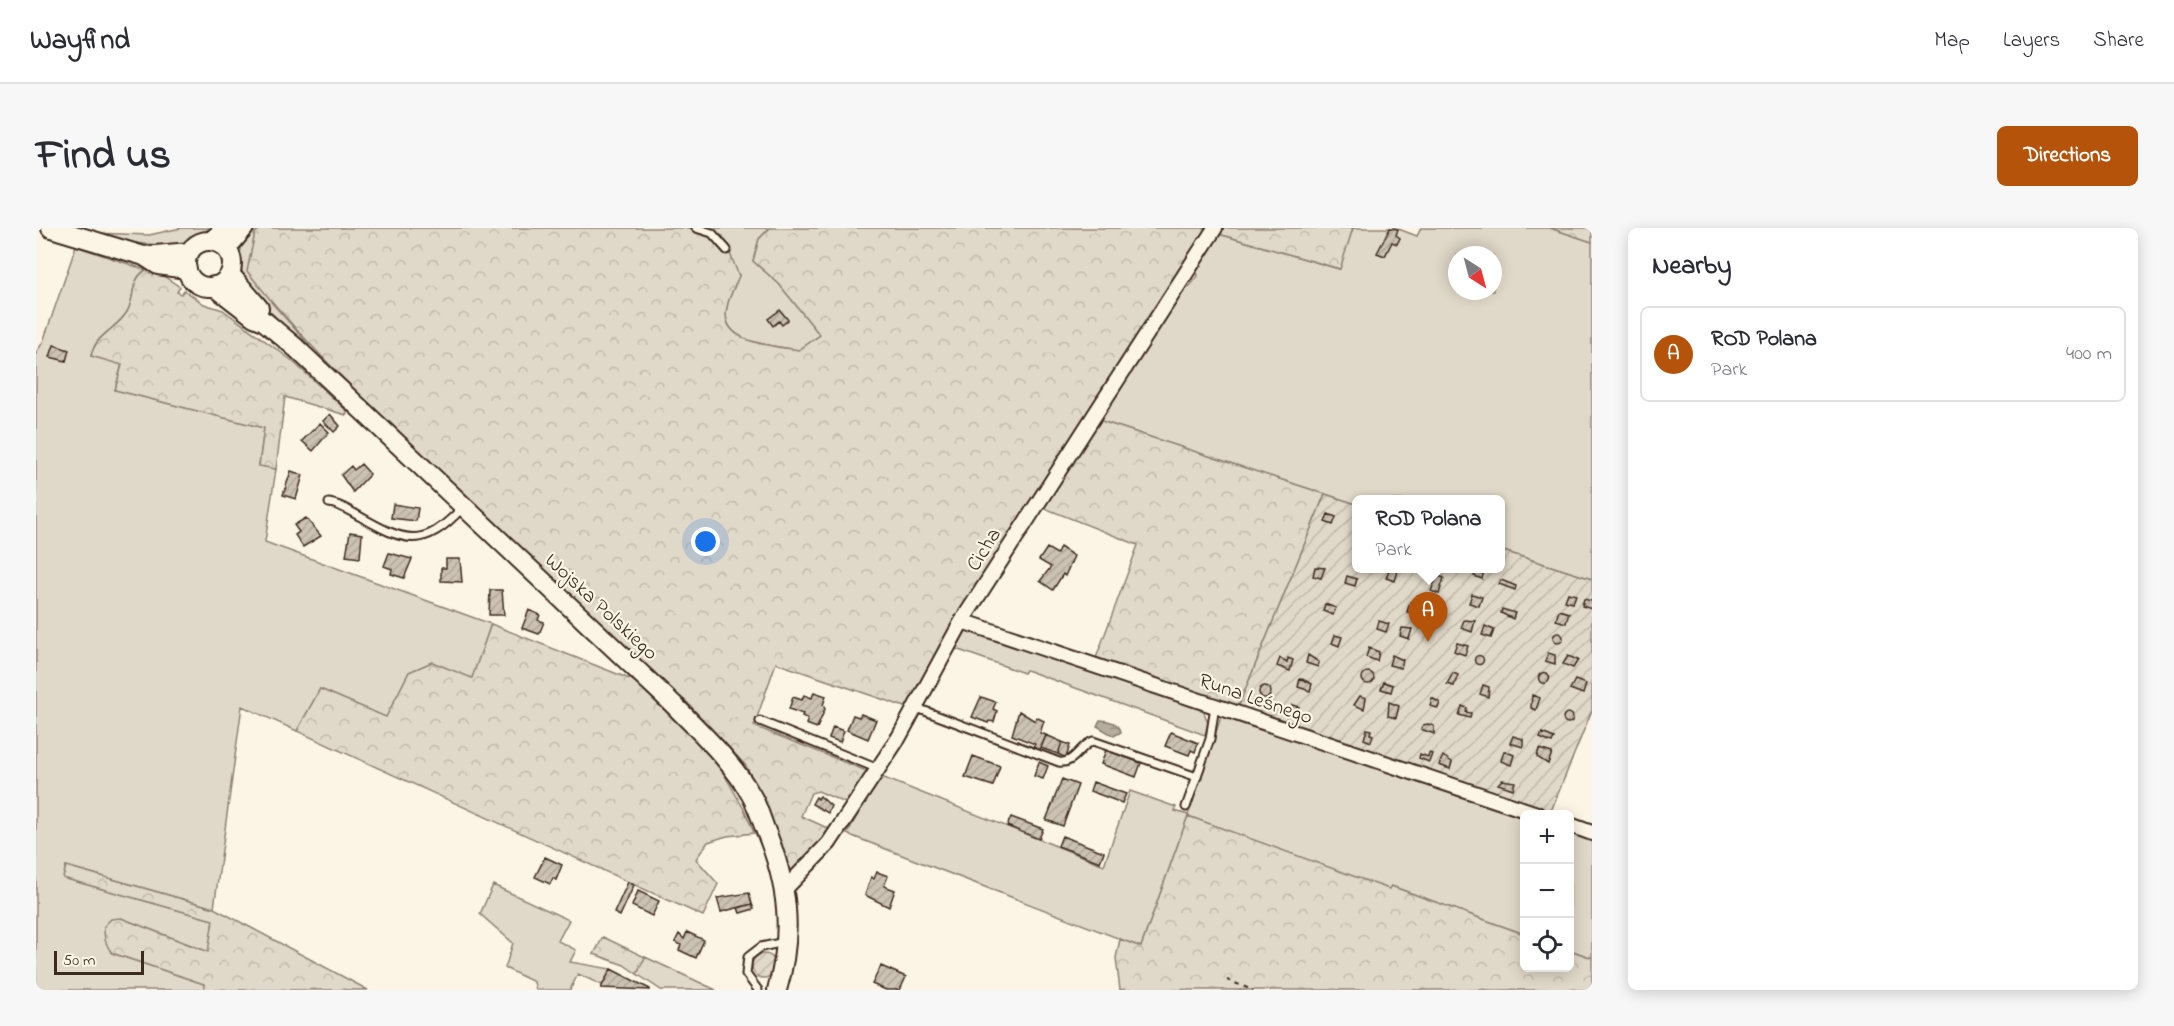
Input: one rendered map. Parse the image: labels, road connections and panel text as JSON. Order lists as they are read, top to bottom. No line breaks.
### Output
{"streets":{"street":["Cicha","Wojska Polskiego","Runa Leśnego"]},"crossings":[["Cicha","Wojska Polskiego"],["Cicha","Runa Leśnego"]],"scale_bar":"50 m","north":"bottom right","page":{"header":"Wayfind","nav":["Map","Layers","Share"],"title":"Find us","buttons":"Directions","heading":"Nearby","list":[{"mark":"A","name":"ROD Polana","note":"Park","value":"400 m"}],"popup":["ROD Polana","Park"],"pins":"A","map_buttons":["+","−"],"scale":"50 m"}}
